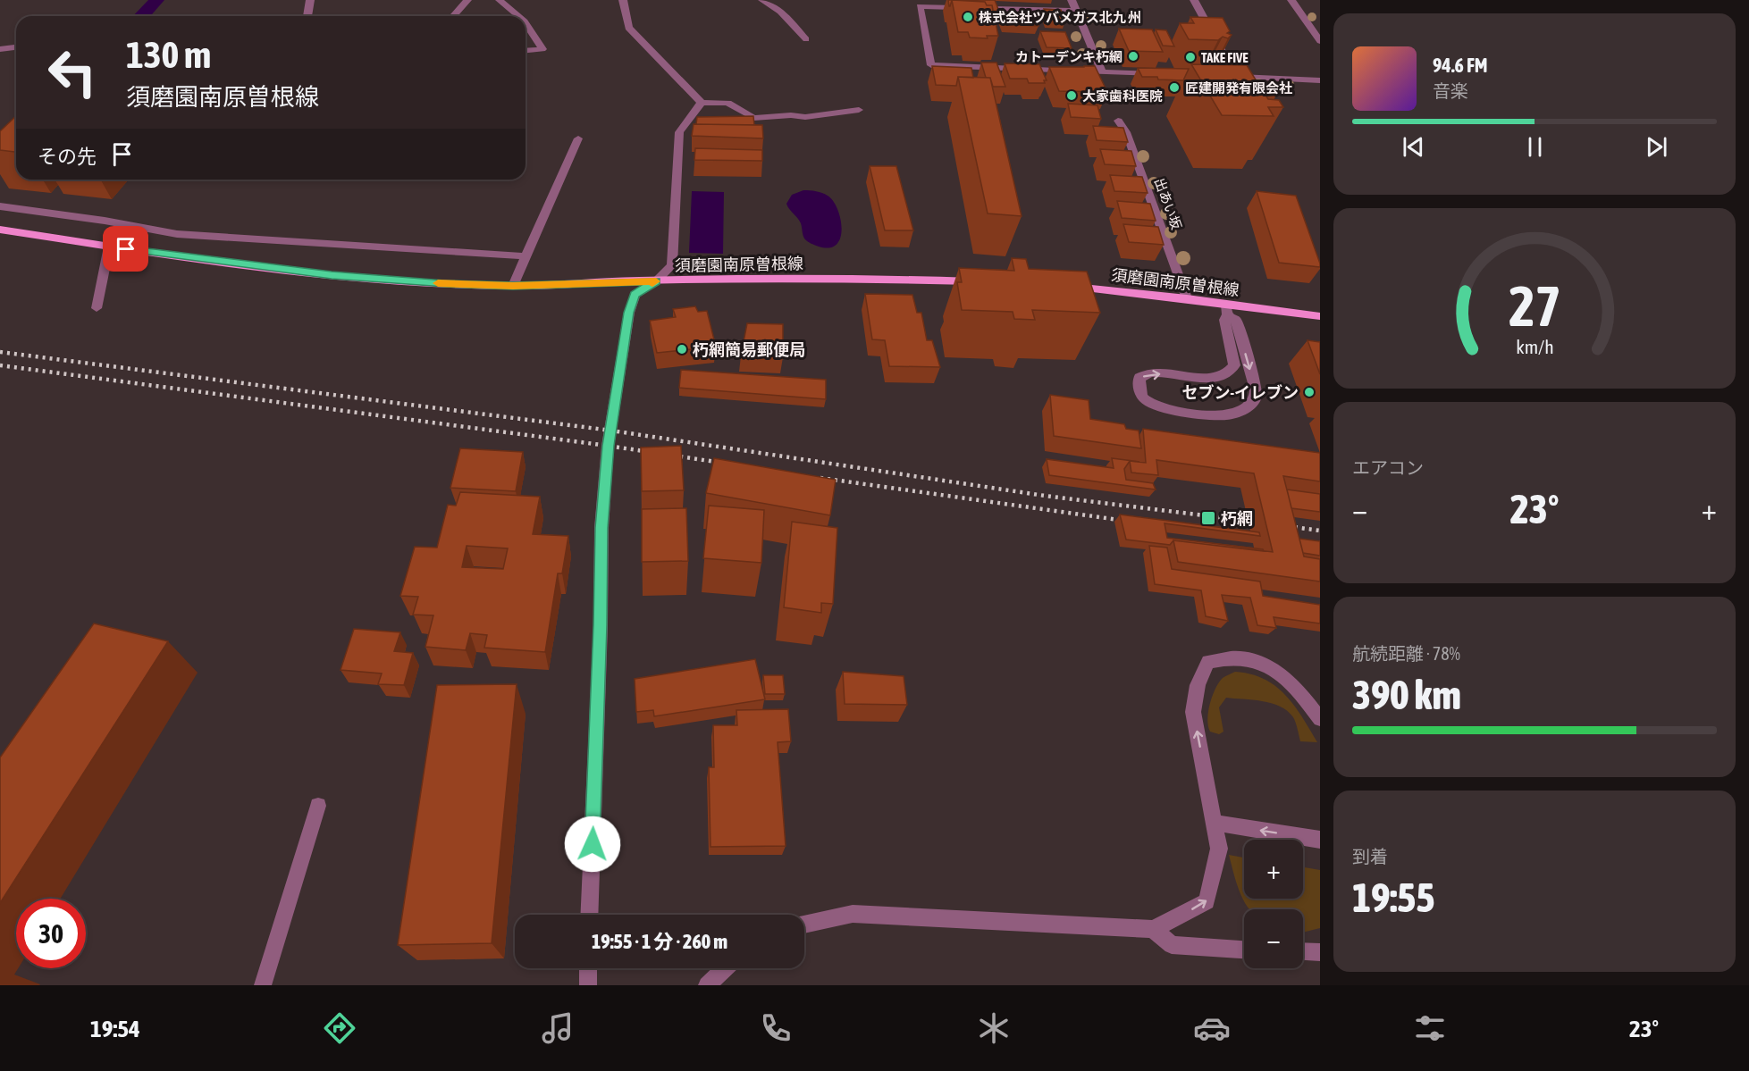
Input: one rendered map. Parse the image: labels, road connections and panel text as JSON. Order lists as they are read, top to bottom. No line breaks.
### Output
{"streets":{"main road":["須磨園南原曽根線"],"street":["出あい坂"]},"crossings":[["出あい坂","須磨園南原曽根線"]],"places":{"other":["株式会社ツバメガス北九 州","カトーデンキ朽網","TAKE FIVE","匠建開発有限会社","大家歯科医院","朽網簡易郵便局","セブン-イレブン"],"transit":["朽網"]},"page":{"turn":["130 m","須磨園南原曽根線"],"song":["94.6 FM","音楽"],"then":"その先","tile":["エアコン",["航続距離 · 78%","390 km"],["到着","19:55"]],"heat":["−","23°","+"],"map_buttons":["+","−"],"limit":"30","trip":"19:55 · 1 分 · 260 m","tabs":["19:54","23°"],"gauge":["27","km/h"]}}
